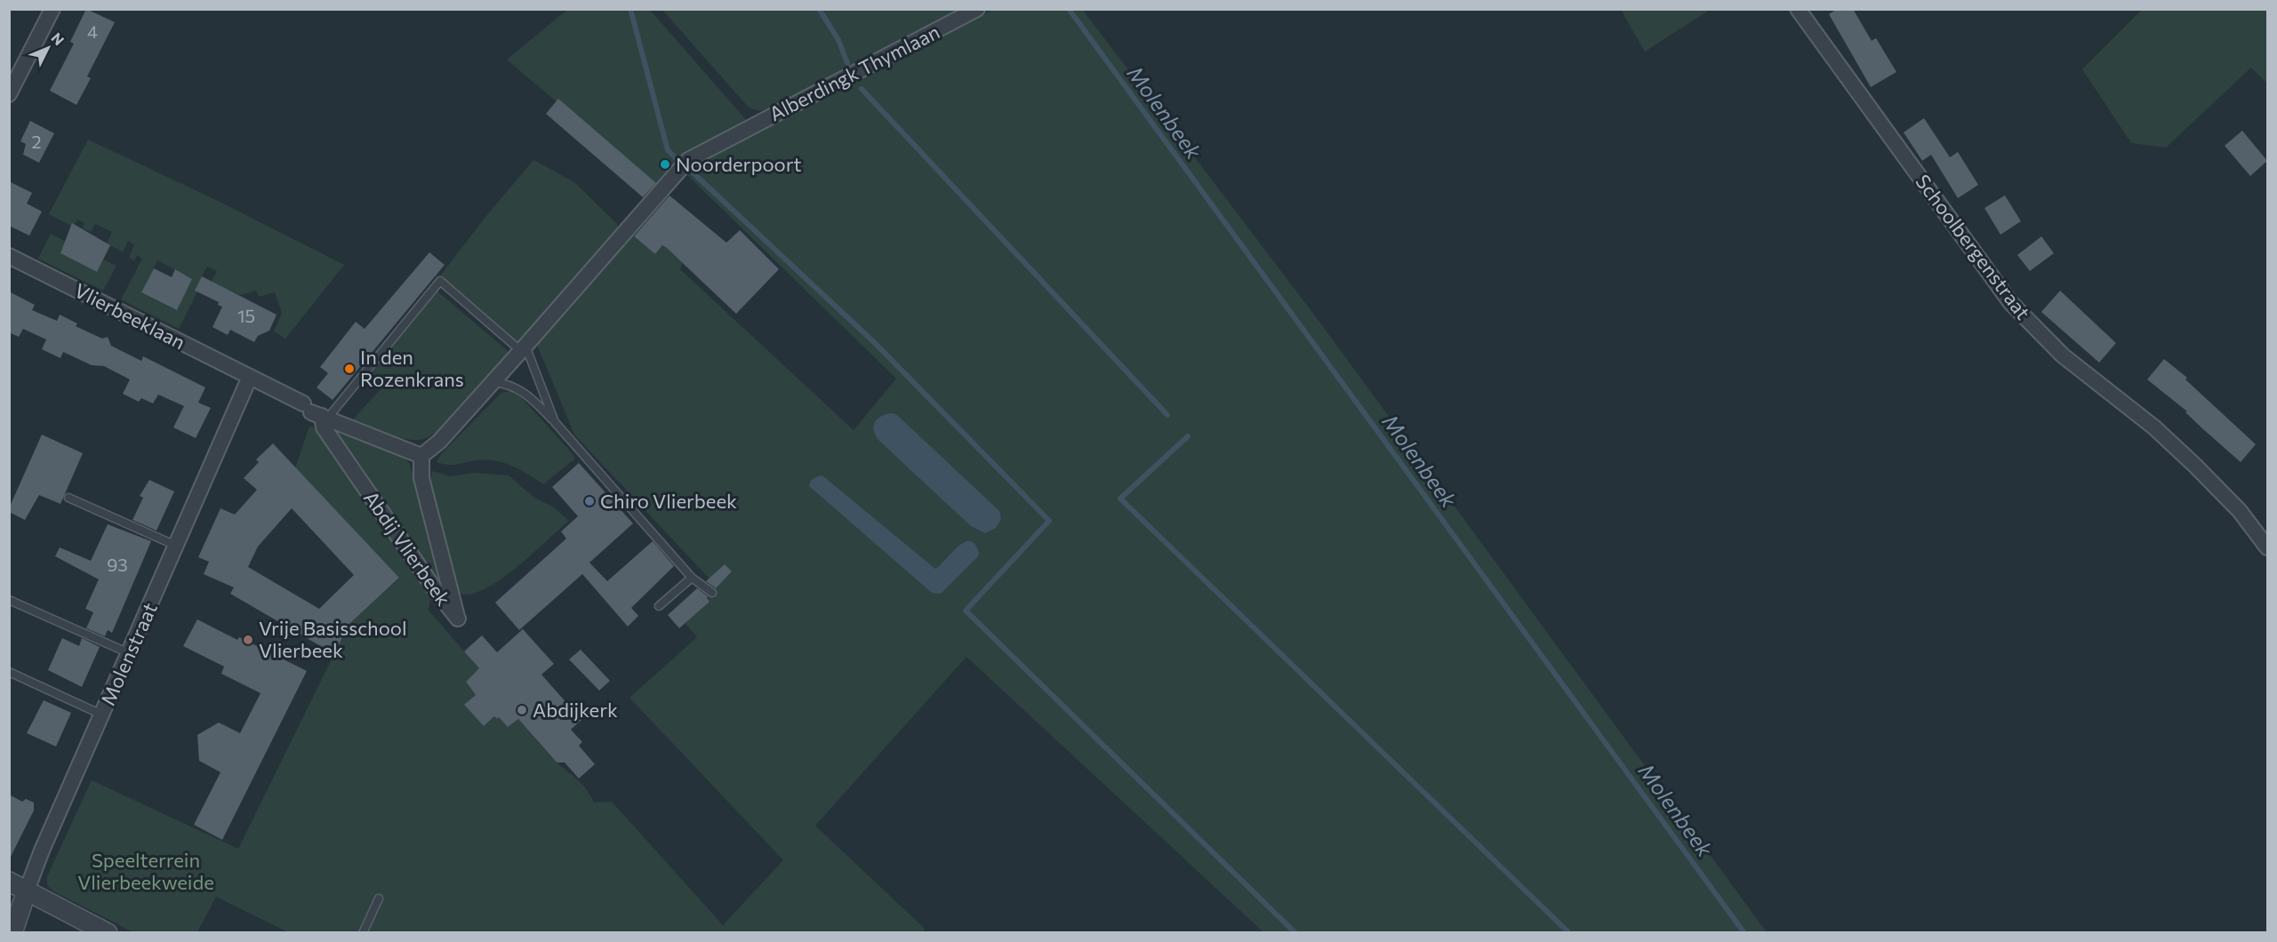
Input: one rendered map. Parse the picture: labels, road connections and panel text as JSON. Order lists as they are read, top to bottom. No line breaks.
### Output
{"streets":{"street":["Alberdingk Thymlaan","Schoolbergenstraat","Vlierbeeklaan","Abdij Vlierbeek","Molenstraat"]},"crossings":[["Vlierbeeklaan","Molenstraat"]],"water":["Molenbeek"],"parks":["Speelterrein Vlierbeekweide"],"places":["Noorderpoort","In den Rozenkrans","Chiro Vlierbeek","Vrije Basisschool Vlierbeek","Abdijkerk"],"house_numbers":["4","2","15","93"],"north":"top right"}
